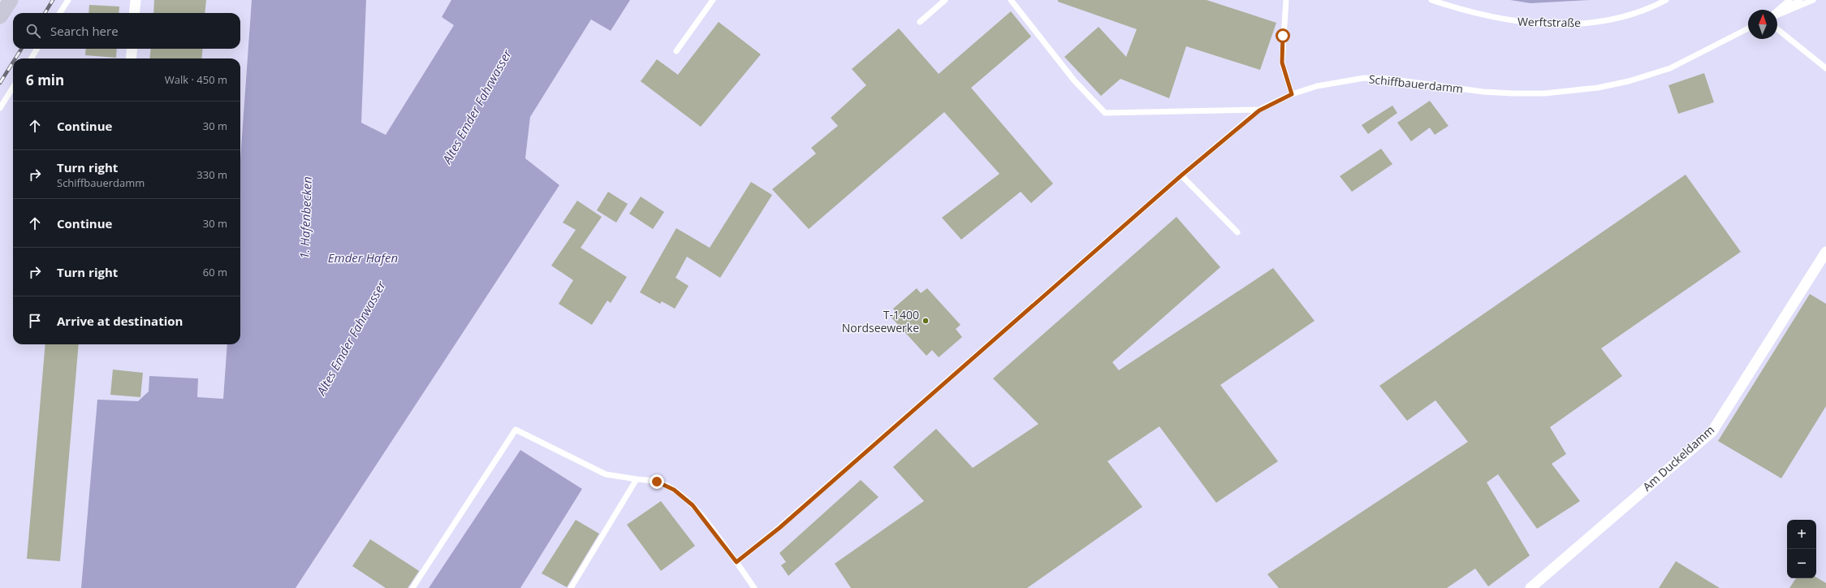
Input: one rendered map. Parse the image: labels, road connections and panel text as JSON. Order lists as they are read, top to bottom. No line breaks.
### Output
{"streets":{"street":["Am Duckeldamm"],"lane":["Werftstraße","Schiffbauerdamm"]},"water":["Altes Emder Fahrwasser","1. Hafenbecken","Emder Hafen"],"places":["T-1400 Nordseewerke"],"north":"top","page":{"search":"Search here","heading":["6 min","Walk · 450 m"],"list":[["Continue","30 m"],["Turn right","Schiffbauerdamm","330 m"],["Continue","30 m"],["Turn right","60 m"],"Arrive at destination"],"map_buttons":["+","−"]}}
